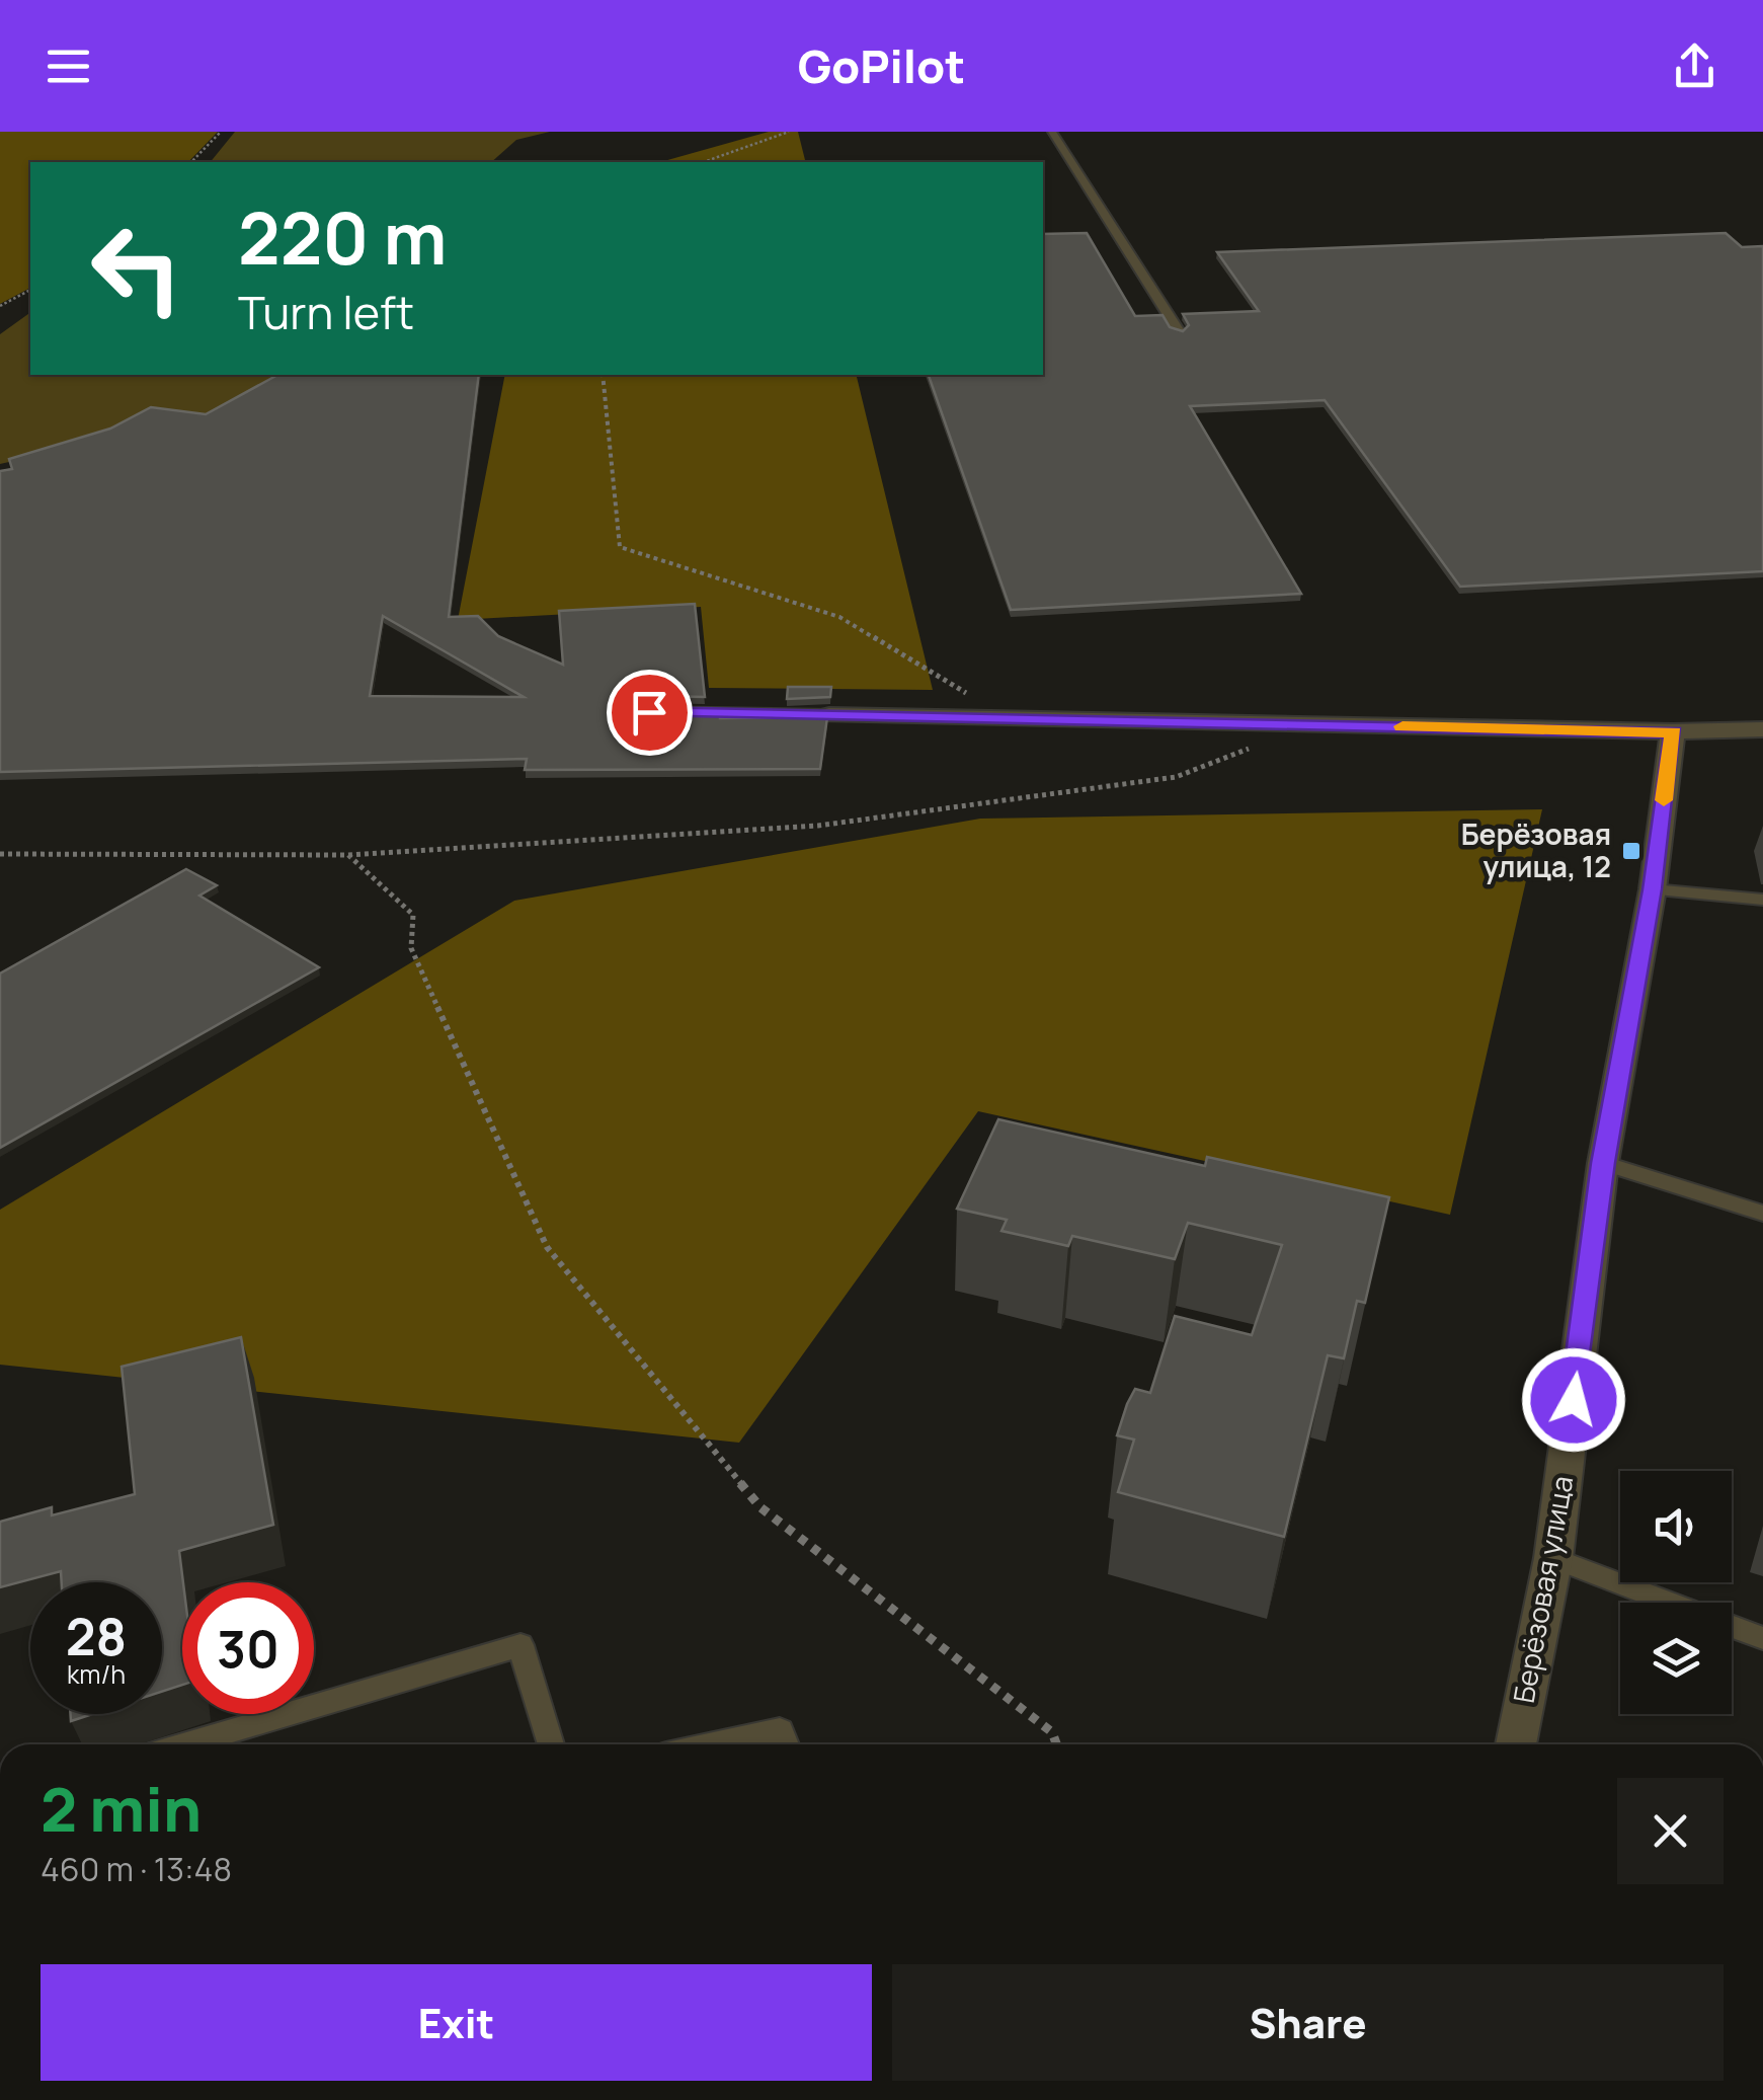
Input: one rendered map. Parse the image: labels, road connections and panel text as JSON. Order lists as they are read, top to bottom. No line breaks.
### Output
{"streets":{"street":["Берёзовая улица"]},"places":{"transit":["Берёзовая улица, 12"]},"page":{"header":"GoPilot","turn":["220 m","Turn left"],"speed":"28 km/h","limit":"30","heading":["2 min","460 m · 13:48"],"buttons":["Exit","Share"]}}
